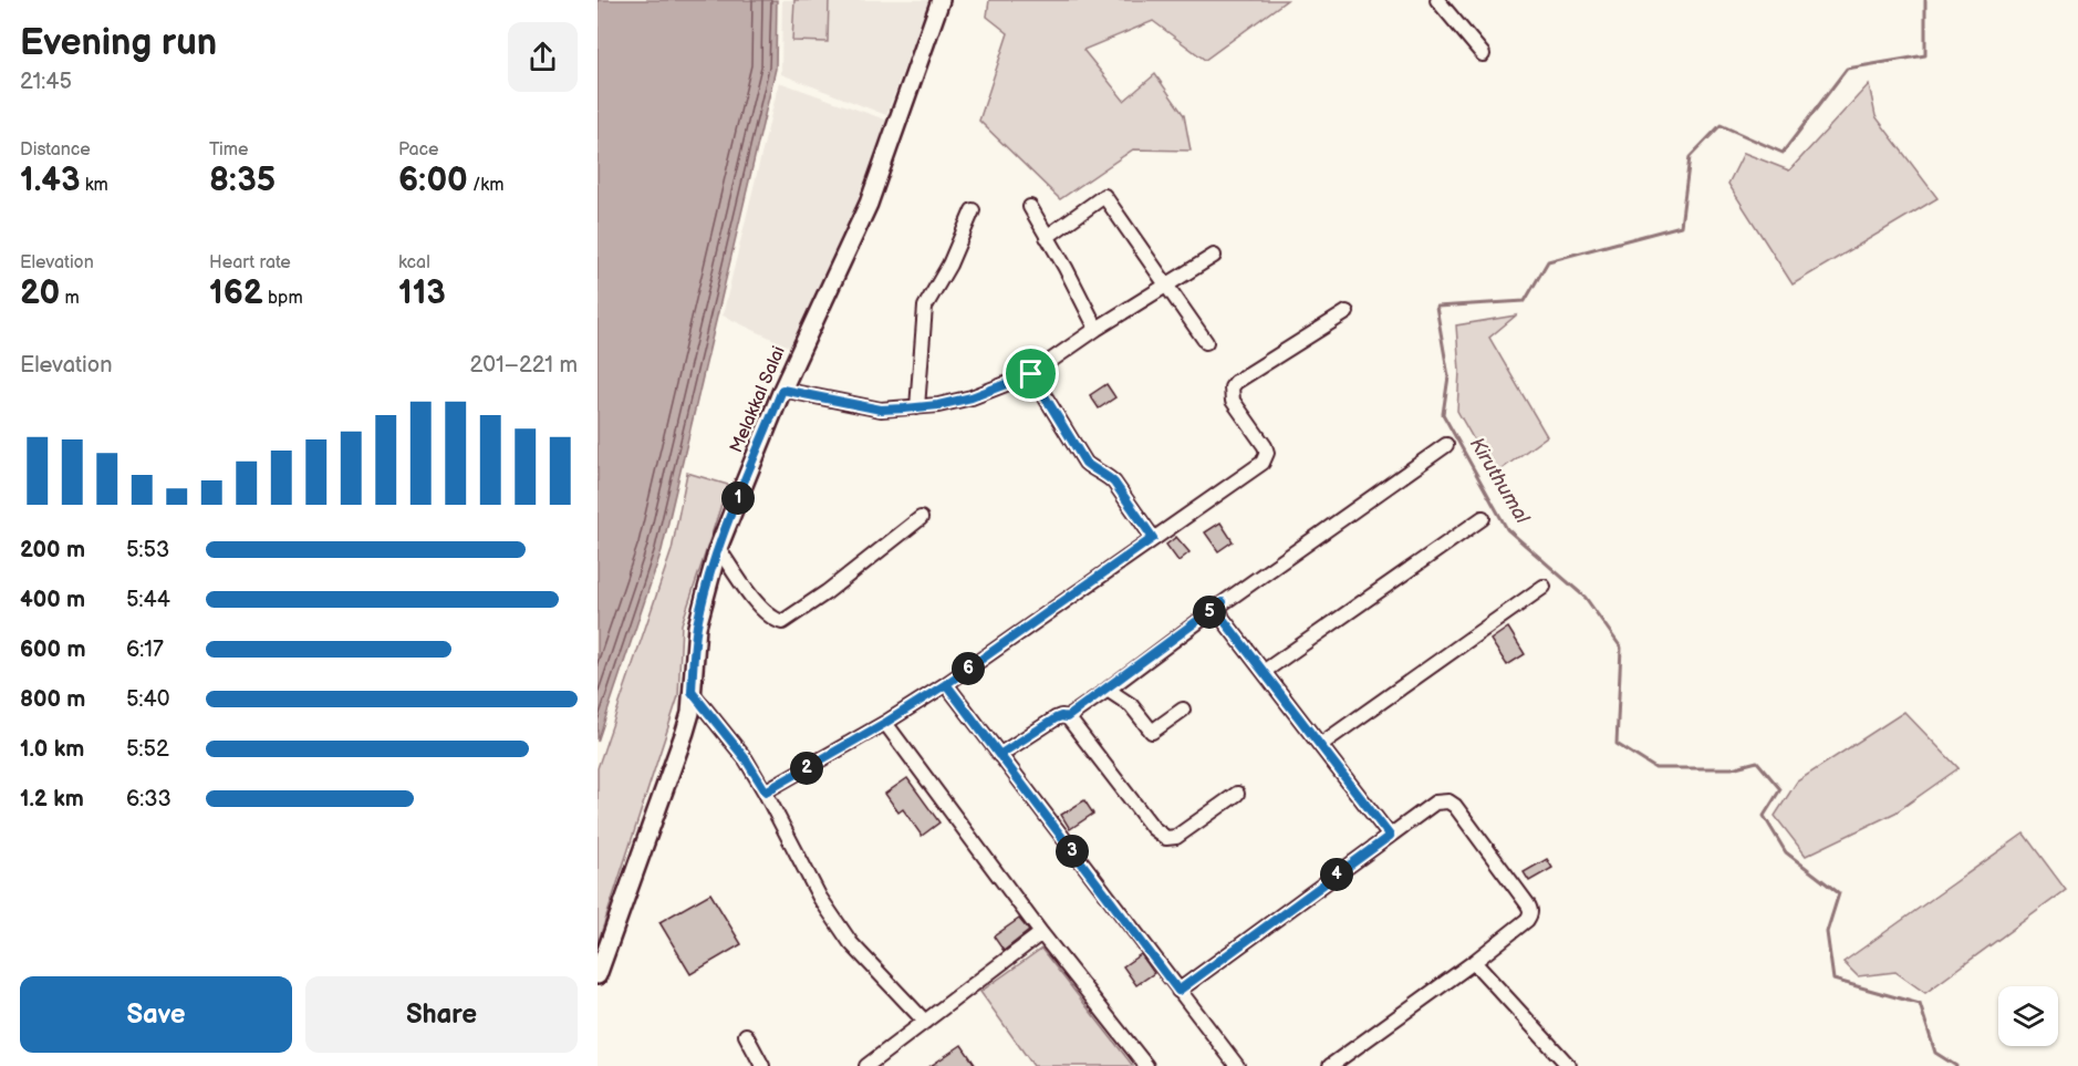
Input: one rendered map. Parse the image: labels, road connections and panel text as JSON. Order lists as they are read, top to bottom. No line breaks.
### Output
{"streets":{"main road":["Melakkal Salai"]},"water":["Kiruthumal"],"page":{"heading":["Evening run","21:45"],"stats":[["Distance","1.43 km"],["Time","8:35"],["Pace","6:00 /km"],["Elevation","20 m"],["Heart rate","162 bpm"],["kcal","113"]],"chart":["Elevation","201–221 m"],"pins":["1","5","6","2","3","4"],"list":[{"name":"200 m","note":"5:53"},{"name":"400 m","note":"5:44"},{"name":"600 m","note":"6:17"},{"name":"800 m","note":"5:40"},{"name":"1.0 km","note":"5:52"},{"name":"1.2 km","note":"6:33"}],"buttons":["Save","Share"]}}
